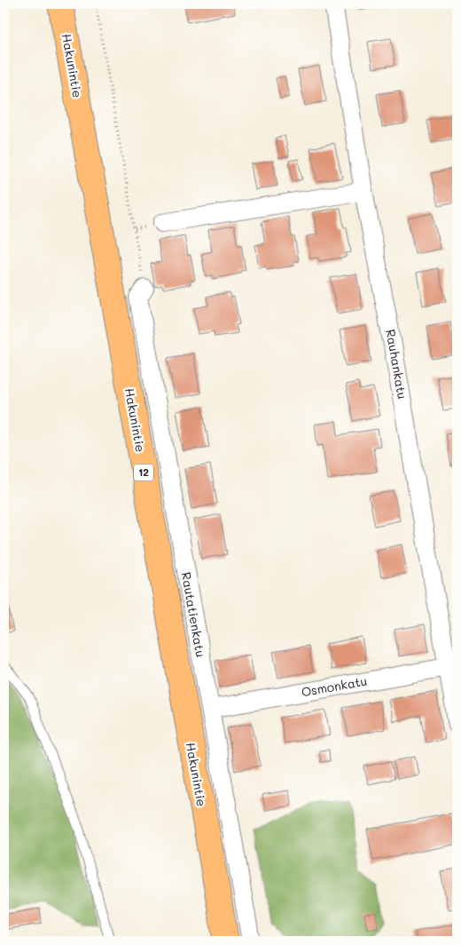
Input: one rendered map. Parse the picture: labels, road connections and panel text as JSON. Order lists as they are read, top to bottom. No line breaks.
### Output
{"streets":{"highway":["Hakunintie","12"],"street":["Rauhankatu","Rautatienkatu","Osmonkatu"]},"crossings":[["Rauhankatu","Osmonkatu"],["Rautatienkatu","Osmonkatu"]]}
